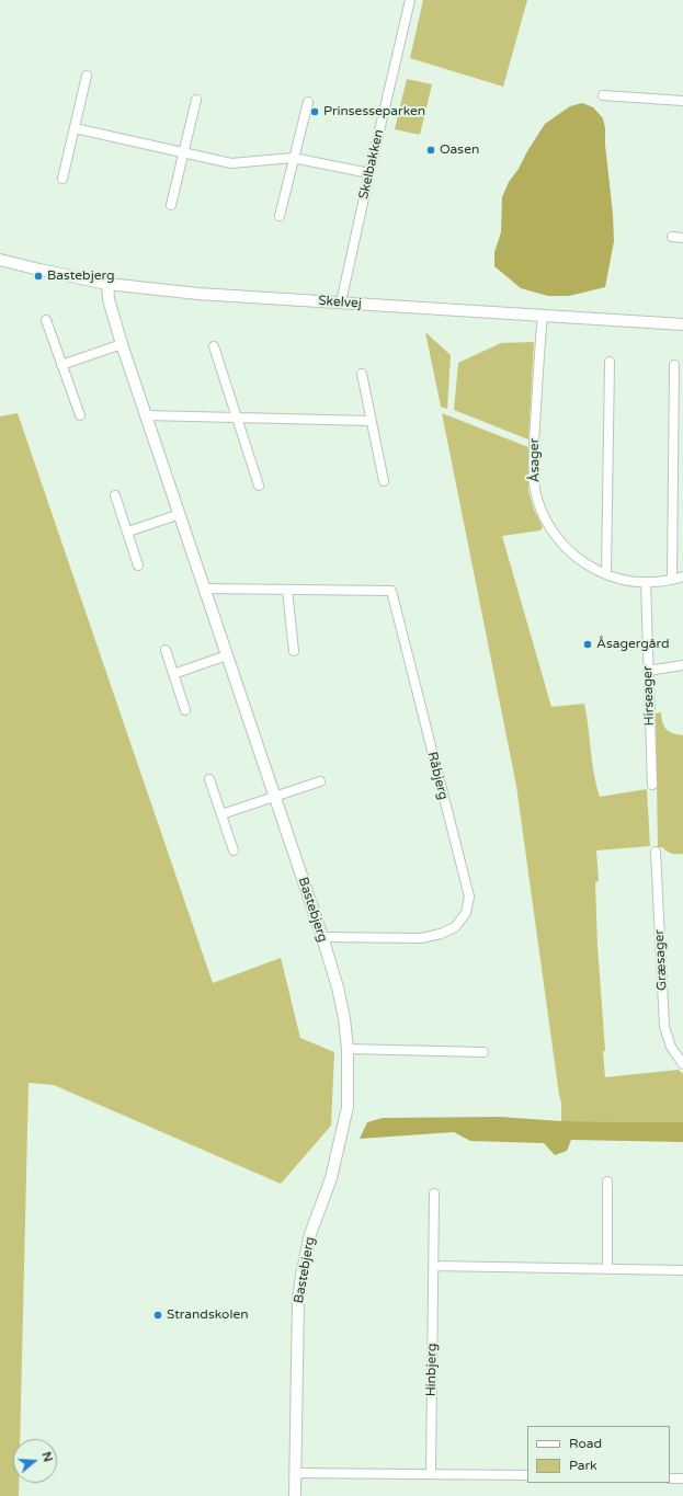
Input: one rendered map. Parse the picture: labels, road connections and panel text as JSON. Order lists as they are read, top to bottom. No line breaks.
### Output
{"streets":{"street":["Skelbakken","Skelvej","Åsager","Hirseager","Råbjerg","Bastebjerg","Græsager","Hinbjerg"]},"crossings":[["Skelbakken","Skelvej"],["Skelvej","Åsager"],["Skelvej","Bastebjerg"],["Åsager","Hirseager"],["Råbjerg","Bastebjerg"]],"places":["Prinsesseparken","Oasen","Bastebjerg","Åsagergård","Strandskolen"],"legend":["Road","Park"],"north":"right"}
